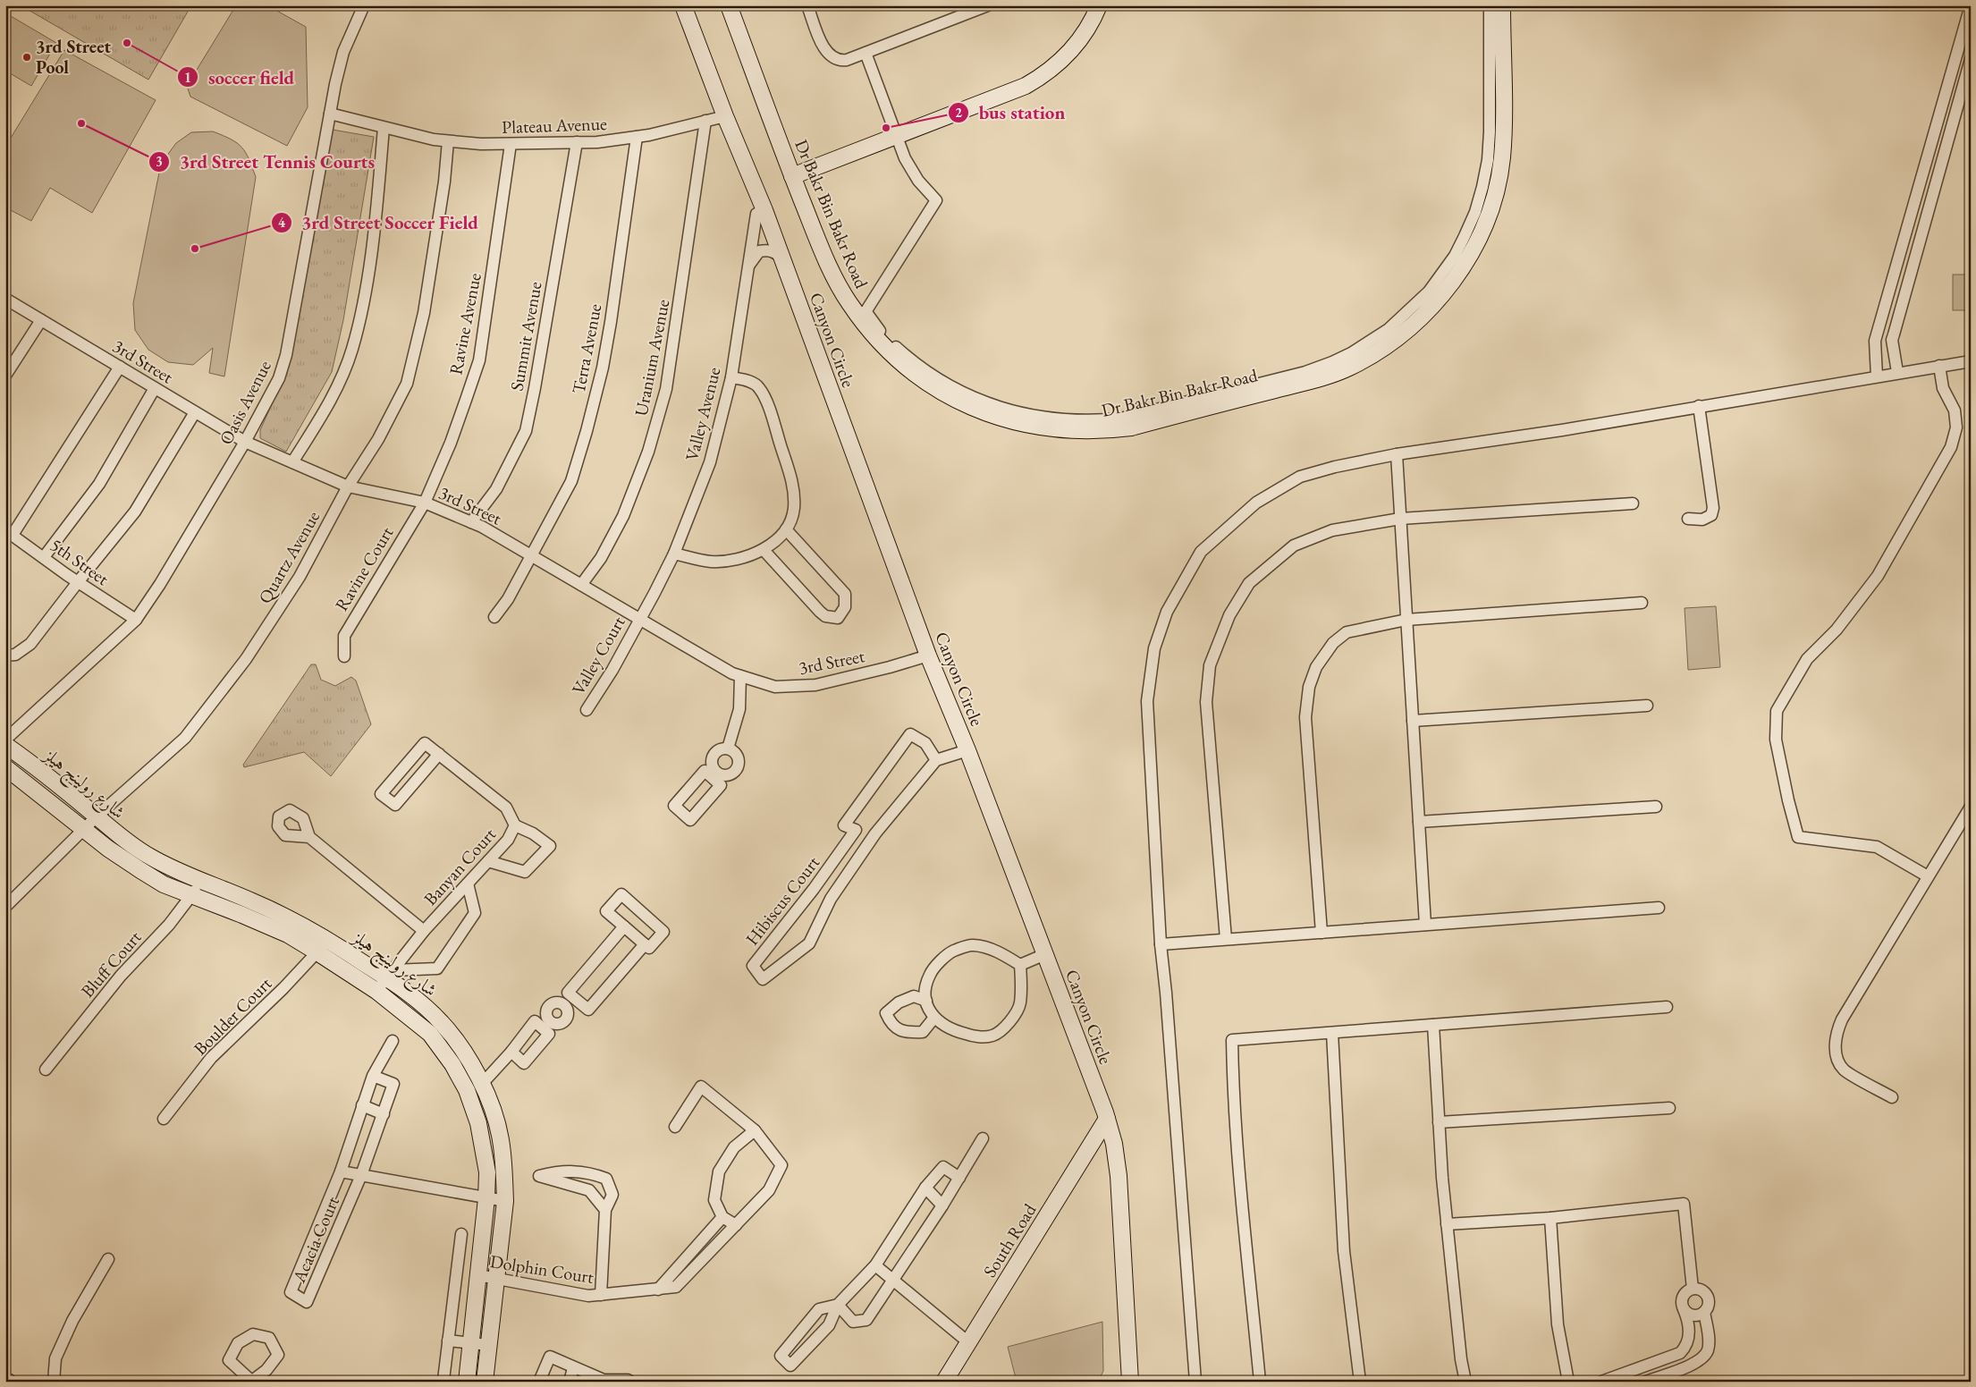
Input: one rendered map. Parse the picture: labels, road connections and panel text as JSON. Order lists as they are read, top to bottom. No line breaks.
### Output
{"streets":{"main road":["Dr Bakr Bin Bakr Road","Canyon Circle","شارع رولينج هيلز","South Road"],"street":["Plateau Avenue","Ravine Avenue","Summit Avenue","Terra Avenue","Uranium Avenue","3rd Street","Oasis Avenue","Valley Avenue","Quartz Avenue","5th Street","Ravine Court","Valley Court","Banyan Court","Hibiscus Court","Bluff Court","Boulder Court","Acacia Court","Dolphin Court"]},"crossings":[["Plateau Avenue","Ravine Avenue"],["Plateau Avenue","Summit Avenue"],["Plateau Avenue","Canyon Circle"],["Plateau Avenue","Terra Avenue"],["Plateau Avenue","Uranium Avenue"],["Plateau Avenue","Oasis Avenue"],["Plateau Avenue","Quartz Avenue"],["Ravine Avenue","3rd Street"],["Ravine Avenue","Ravine Court"],["Summit Avenue","3rd Street"],["Canyon Circle","3rd Street"],["Canyon Circle","Valley Avenue"],["Canyon Circle","South Road"],["Terra Avenue","3rd Street"],["Uranium Avenue","3rd Street"],["3rd Street","Oasis Avenue"],["3rd Street","Valley Avenue"],["3rd Street","Quartz Avenue"],["3rd Street","Ravine Court"],["3rd Street","Valley Court"],["Oasis Avenue","5th Street"],["Valley Avenue","Valley Court"],["Quartz Avenue","شارع رولينج هيلز"],["شارع رولينج هيلز","Banyan Court"],["شارع رولينج هيلز","Bluff Court"],["شارع رولينج هيلز","Boulder Court"],["شارع رولينج هيلز","Dolphin Court"]],"places":["soccer field","3rd Street Pool","3rd Street Tennis Courts","bus station","3rd Street Soccer Field"]}
